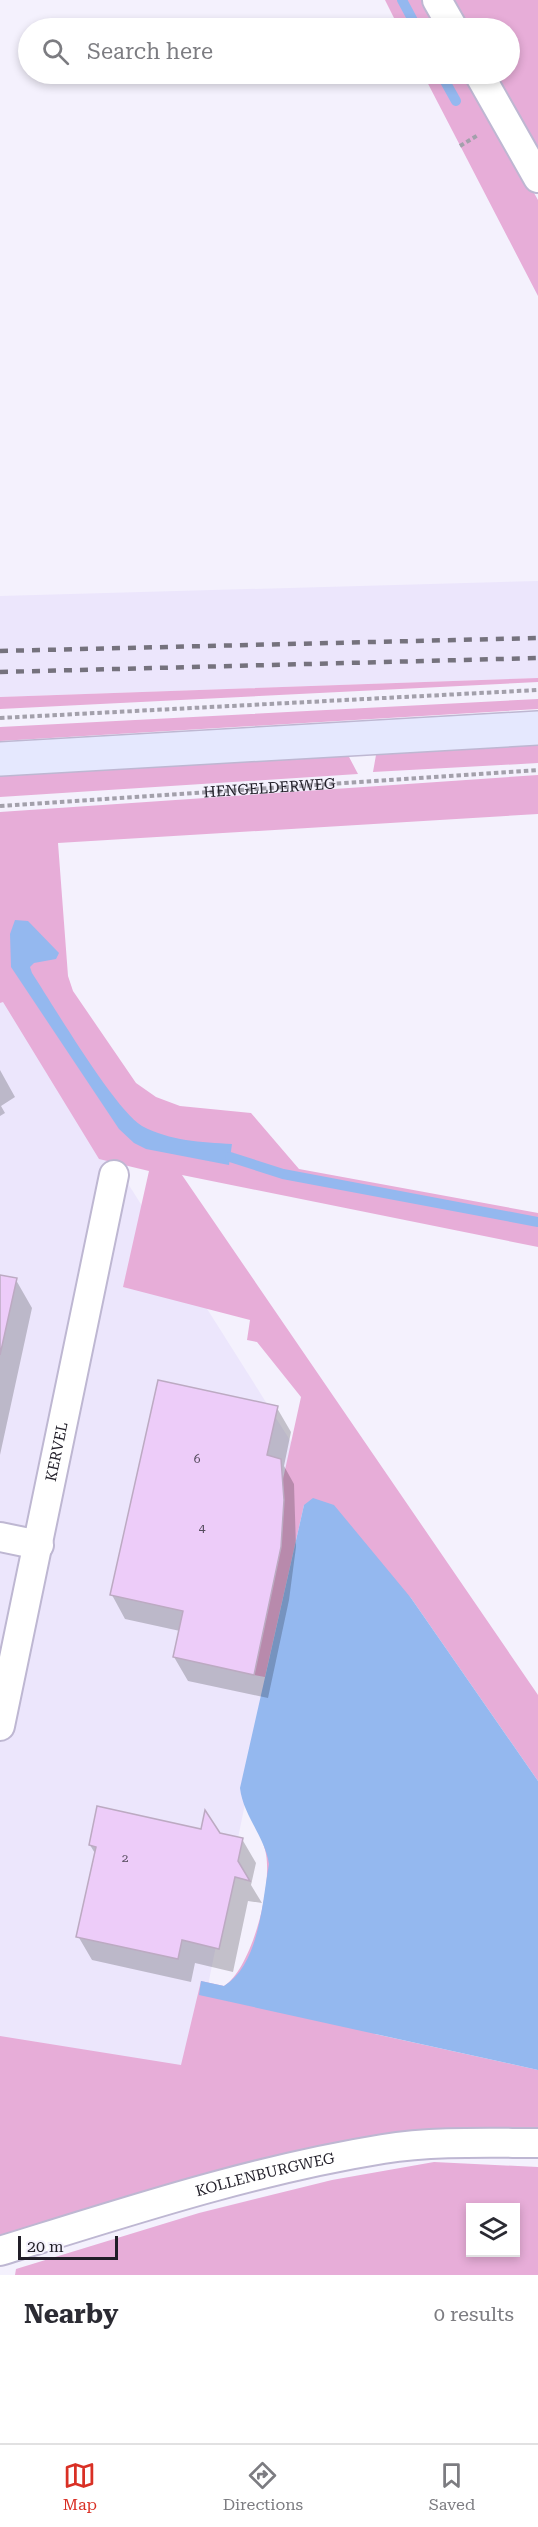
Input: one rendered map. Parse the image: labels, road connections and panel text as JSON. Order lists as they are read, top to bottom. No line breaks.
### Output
{"streets":{"street":["KERVEL","KOLLENBURGWEG"],"path":["HENGELDERWEG"]},"house_numbers":["6","4","2"],"scale_bar":"20 m","page":{"search":"Search here","scale":"20 m","heading":["Nearby","0 results"],"nav":["Map","Directions","Saved"]}}
